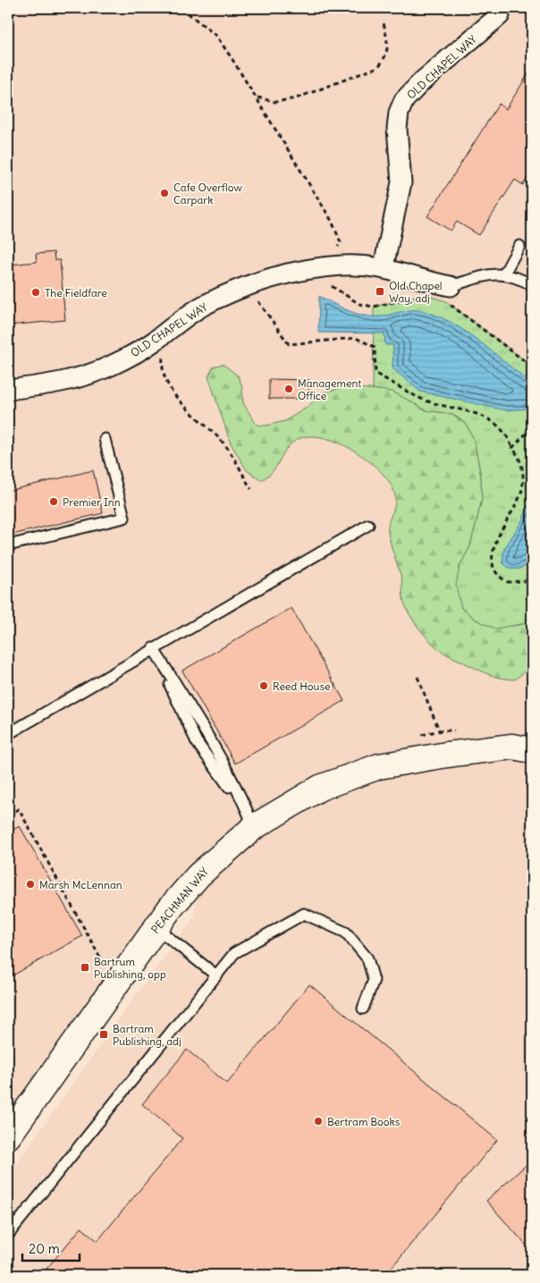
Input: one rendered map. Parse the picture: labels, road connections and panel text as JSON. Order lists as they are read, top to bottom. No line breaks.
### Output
{"streets":{"street":["OLD CHAPEL WAY","PEACHMAN WAY"]},"places":{"other":["Cafe Overflow Carpark","The Fieldfare","Management Office","Premier Inn","Reed House","Marsh McLennan","Bertram Books"],"transit":["Old Chapel Way, adj","Bartrum Publishing, opp","Bartram Publishing, adj"]},"scale_bar":"20 m"}
